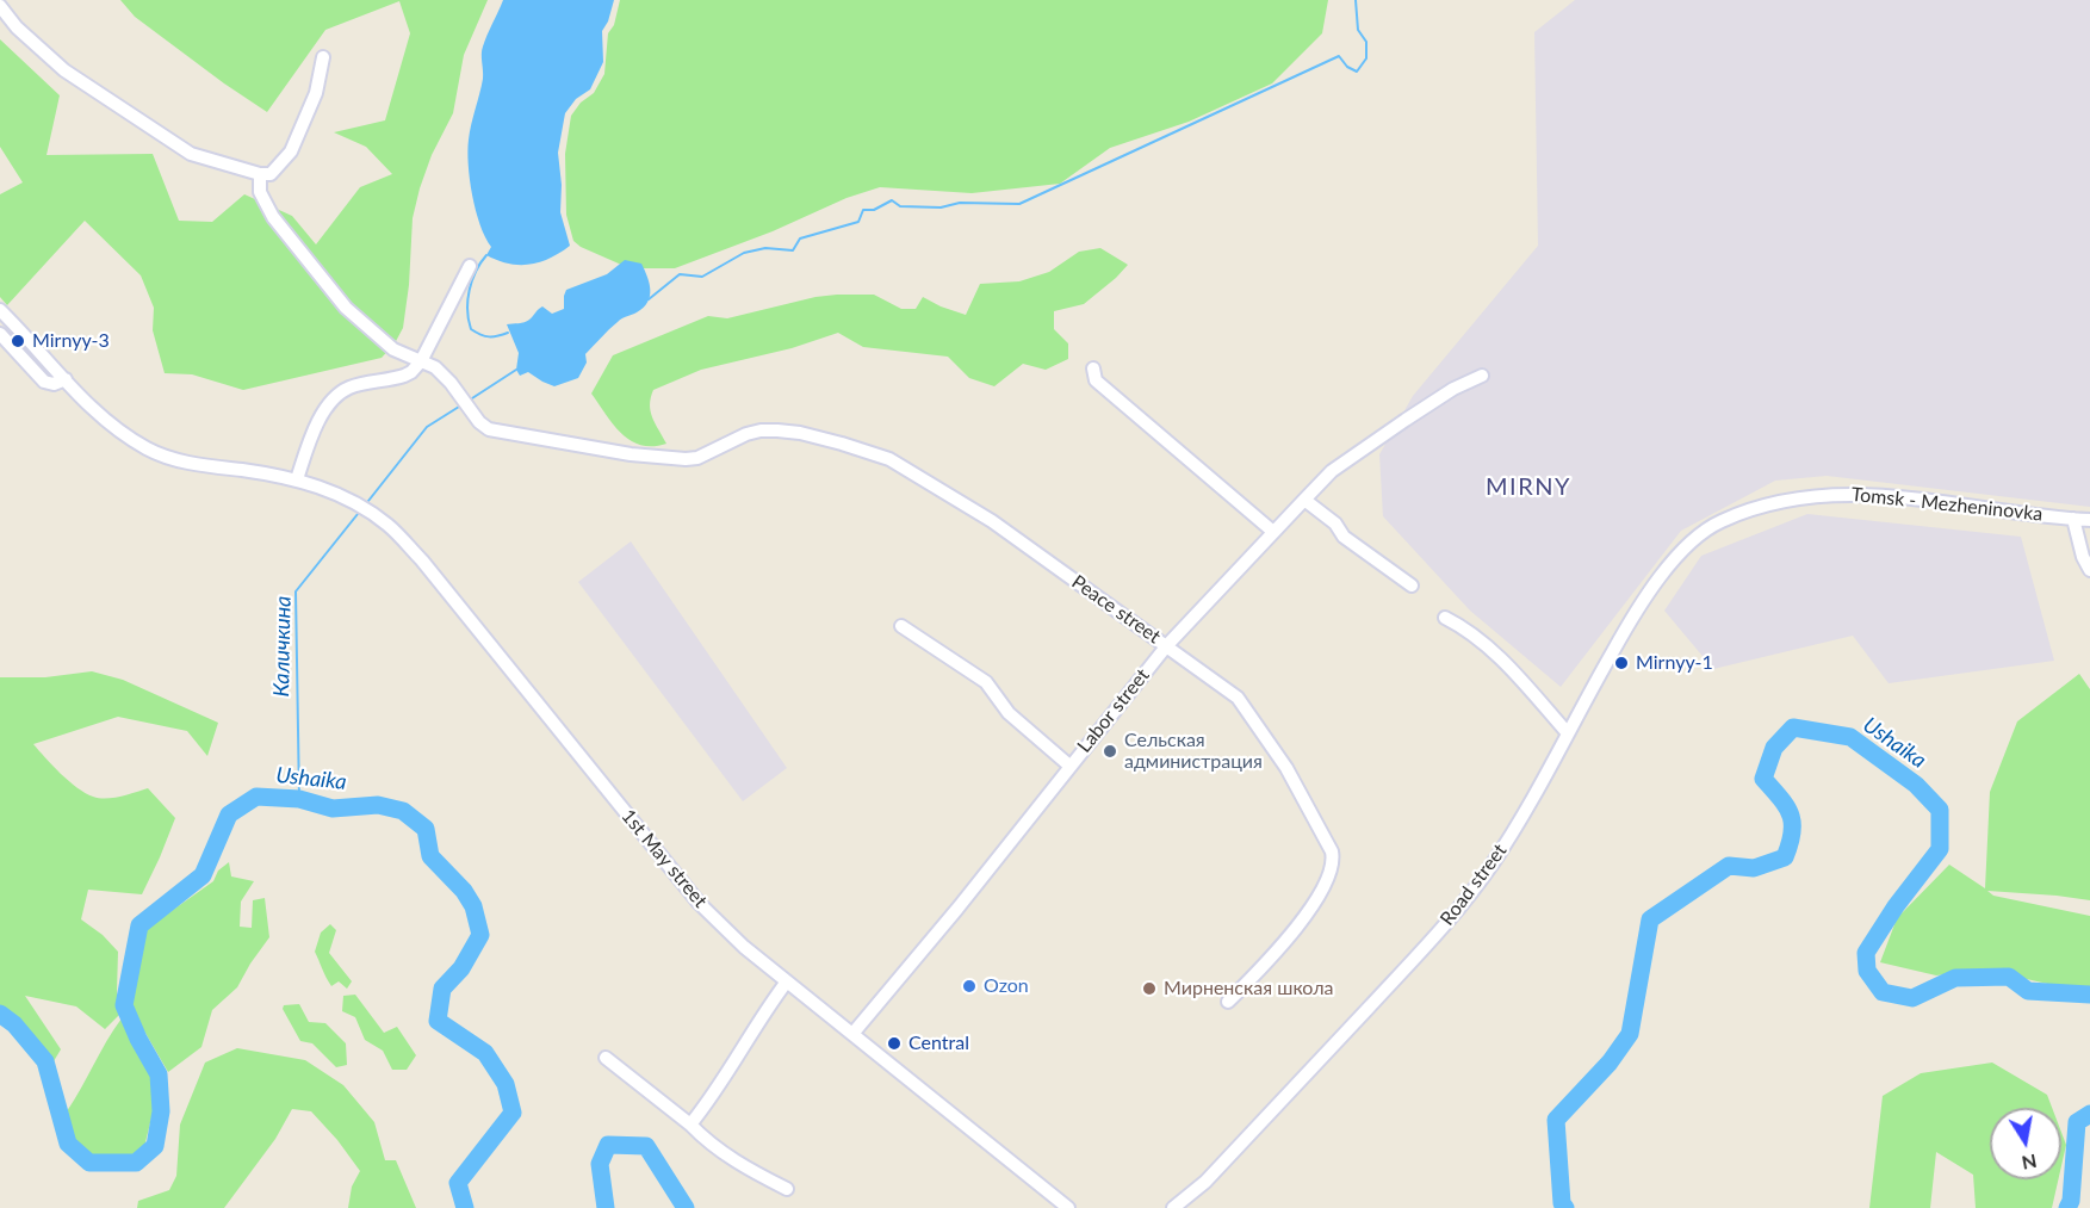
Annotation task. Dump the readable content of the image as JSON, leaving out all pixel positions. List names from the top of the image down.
{
  "streets": {
    "street": [
      "Tomsk - Mezheninovka",
      "Peace street",
      "Labor street",
      "1st May street",
      "Road street"
    ]
  },
  "crossings": [
    ["Tomsk - Mezheninovka", "Road street"],
    ["Peace street", "Labor street"],
    ["Labor street", "1st May street"]
  ],
  "districts": ["MIRNY"],
  "water": ["Каличкина", "Ushaika"],
  "places": [
    "Mirnyy-3",
    "Mirnyy-1",
    "Сельская администрация",
    "Ozon",
    "Мирненская школа",
    "Central"
  ],
  "north": "bottom"
}
